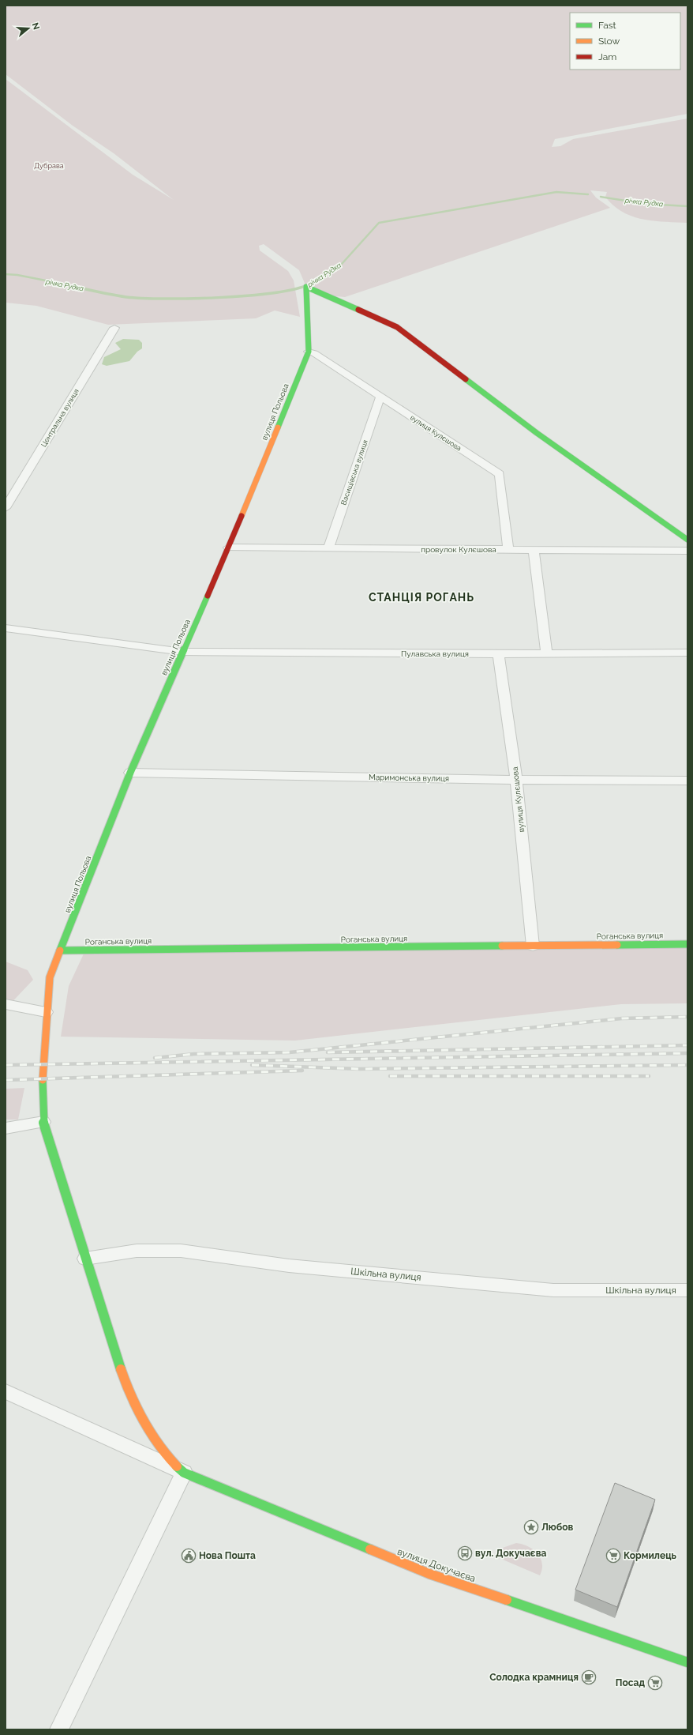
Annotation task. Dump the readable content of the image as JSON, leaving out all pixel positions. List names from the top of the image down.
{
  "streets": {
    "street": [
      "вулиця Польова",
      "Центральна вулиця",
      "вулиця Кулєшова",
      "Васищівська вулиця",
      "провулок Кулєшова",
      "Пулавська вулиця",
      "Маримонська вулиця",
      "Роганська вулиця",
      "Шкільна вулиця",
      "вулиця Докучаєва"
    ]
  },
  "crossings": [
    ["вулиця Польова", "вулиця Кулєшова"],
    ["вулиця Польова", "провулок Кулєшова"],
    ["вулиця Польова", "Пулавська вулиця"],
    ["вулиця Польова", "Маримонська вулиця"],
    ["вулиця Польова", "Роганська вулиця"],
    ["вулиця Польова", "Шкільна вулиця"],
    ["вулиця Польова", "вулиця Докучаєва"],
    ["вулиця Кулєшова", "Васищівська вулиця"],
    ["вулиця Кулєшова", "провулок Кулєшова"],
    ["вулиця Кулєшова", "Пулавська вулиця"],
    ["вулиця Кулєшова", "Маримонська вулиця"],
    ["вулиця Кулєшова", "Роганська вулиця"],
    ["Васищівська вулиця", "провулок Кулєшова"]
  ],
  "districts": ["СТАНЦІЯ РОГАНЬ"],
  "water": ["річка Рудка"],
  "parks": ["Дубрава"],
  "places": {
    "place": ["Любов"],
    "bus stop": ["вул. Докучаєва"],
    "public building": ["Нова Пошта"],
    "supermarket": ["Кормилець", "Посад"],
    "cafe": ["Солодка крамниця"]
  },
  "legend": ["Fast", "Slow", "Jam"],
  "north": "right"
}
